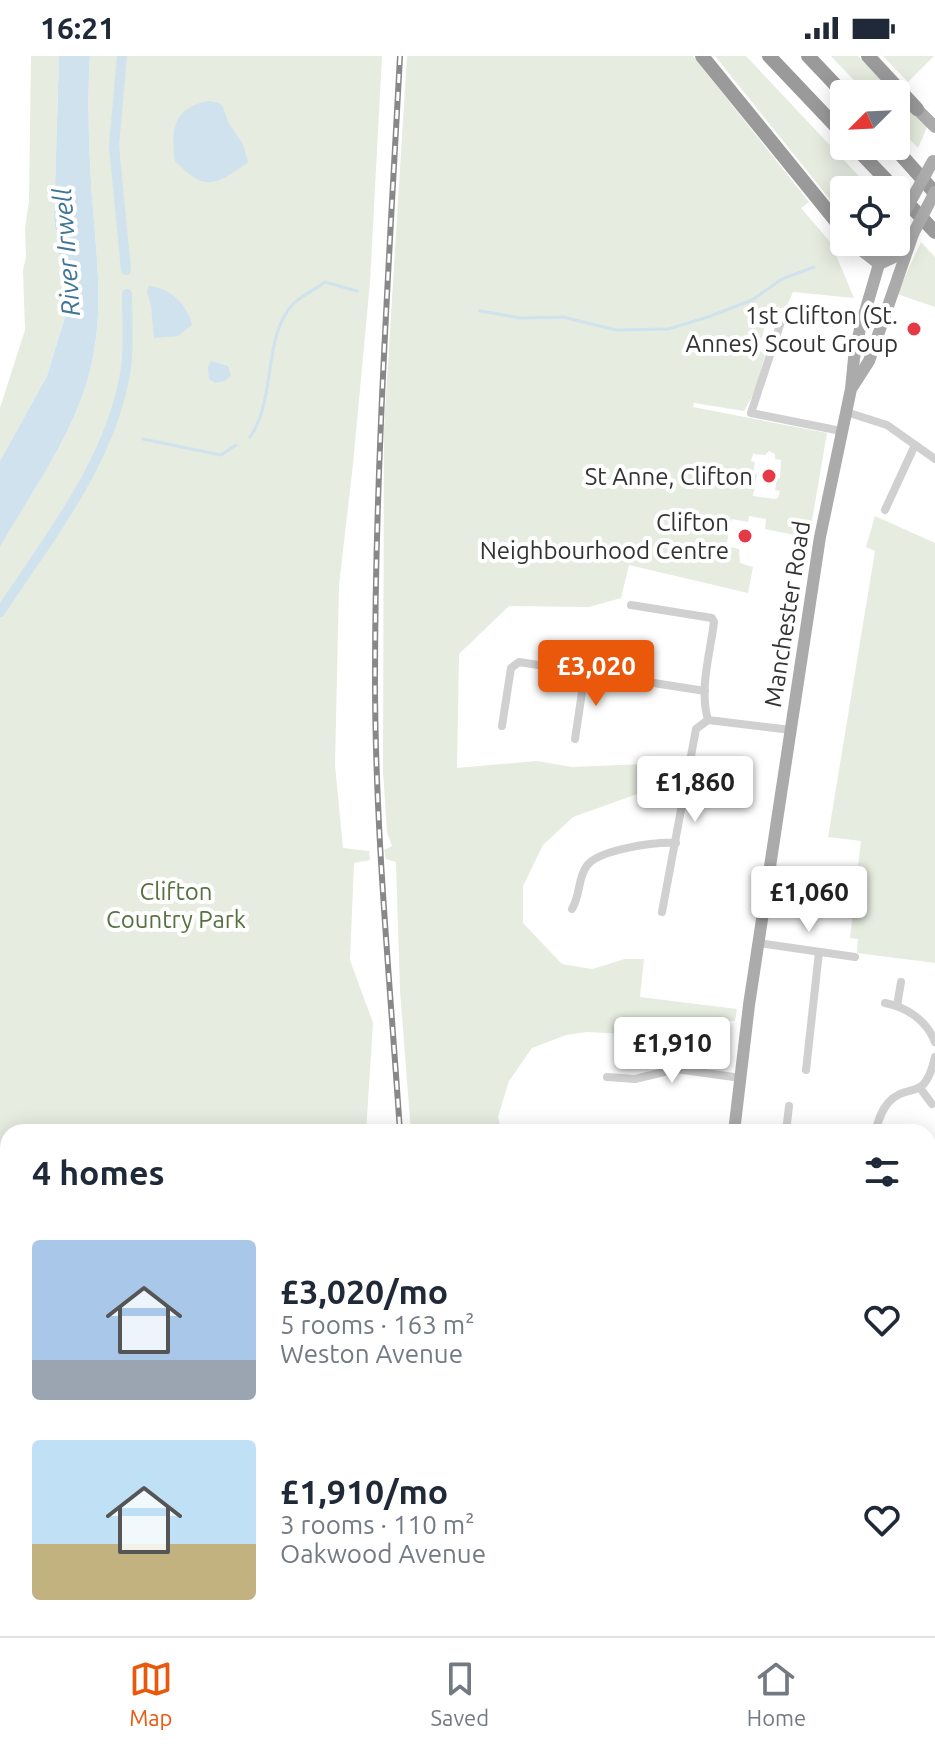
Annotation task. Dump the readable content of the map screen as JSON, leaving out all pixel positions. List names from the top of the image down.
{
  "streets": {
    "main road": ["Manchester Road"]
  },
  "water": ["River Irwell"],
  "parks": ["Clifton Country Park"],
  "places": ["1st Clifton (St. Annes) Scout Group", "St Anne, Clifton", "Clifton Neighbourhood Centre"],
  "north": "bottom left",
  "page": {
    "status": "16:21",
    "price": [
      "£3,020",
      "£1,860",
      "£1,060",
      "£1,910"
    ],
    "heading": "4 homes",
    "list": [
      {
        "name": "£3,020/mo",
        "note": "5 rooms · 163 m² · Weston Avenue"
      },
      {
        "name": "£1,910/mo",
        "note": "3 rooms · 110 m² · Oakwood Avenue"
      }
    ],
    "tabs": ["Map", "Saved", "Home"]
  }
}
